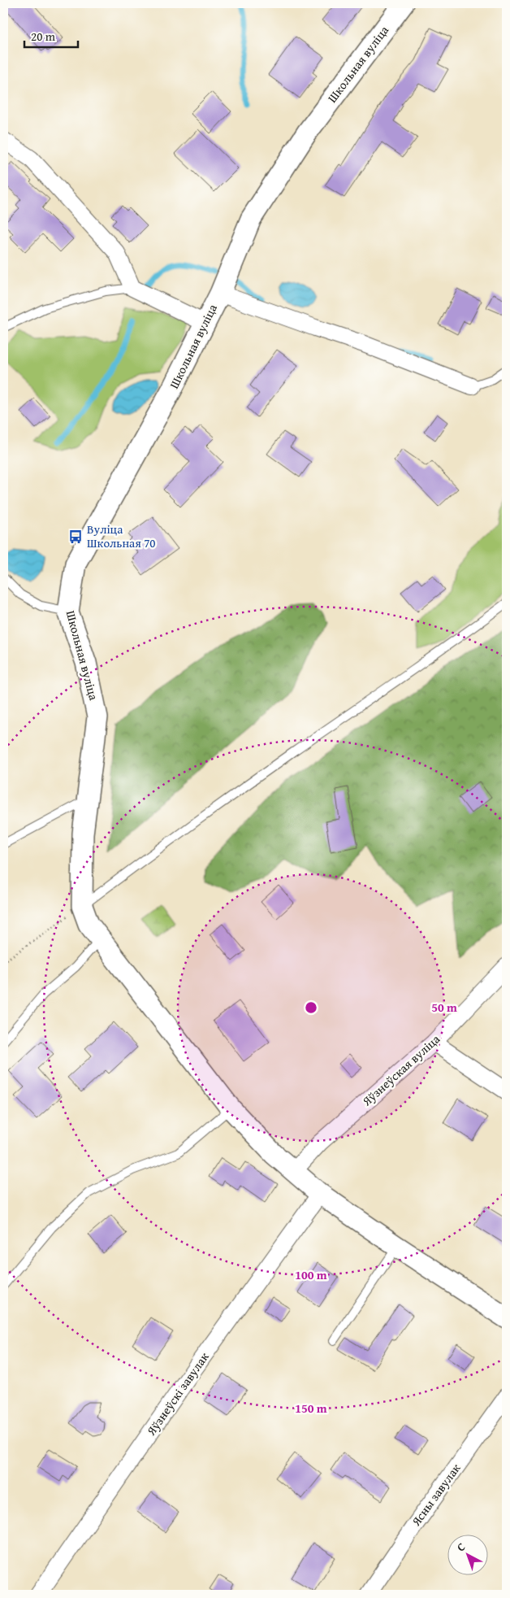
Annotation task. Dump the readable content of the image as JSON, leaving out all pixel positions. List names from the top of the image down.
{
  "streets": {
    "street": [
      "Школьная вуліца",
      "Яўзнеўская вуліца",
      "Яўзнеўскі завулак",
      "Ясны завулак"
    ]
  },
  "places": {
    "bus stop": ["Вуліца Школьная 70"]
  },
  "scale_bar": "20 m",
  "north": "top left",
  "rings": ["50 m", "100 m", "150 m"]
}
